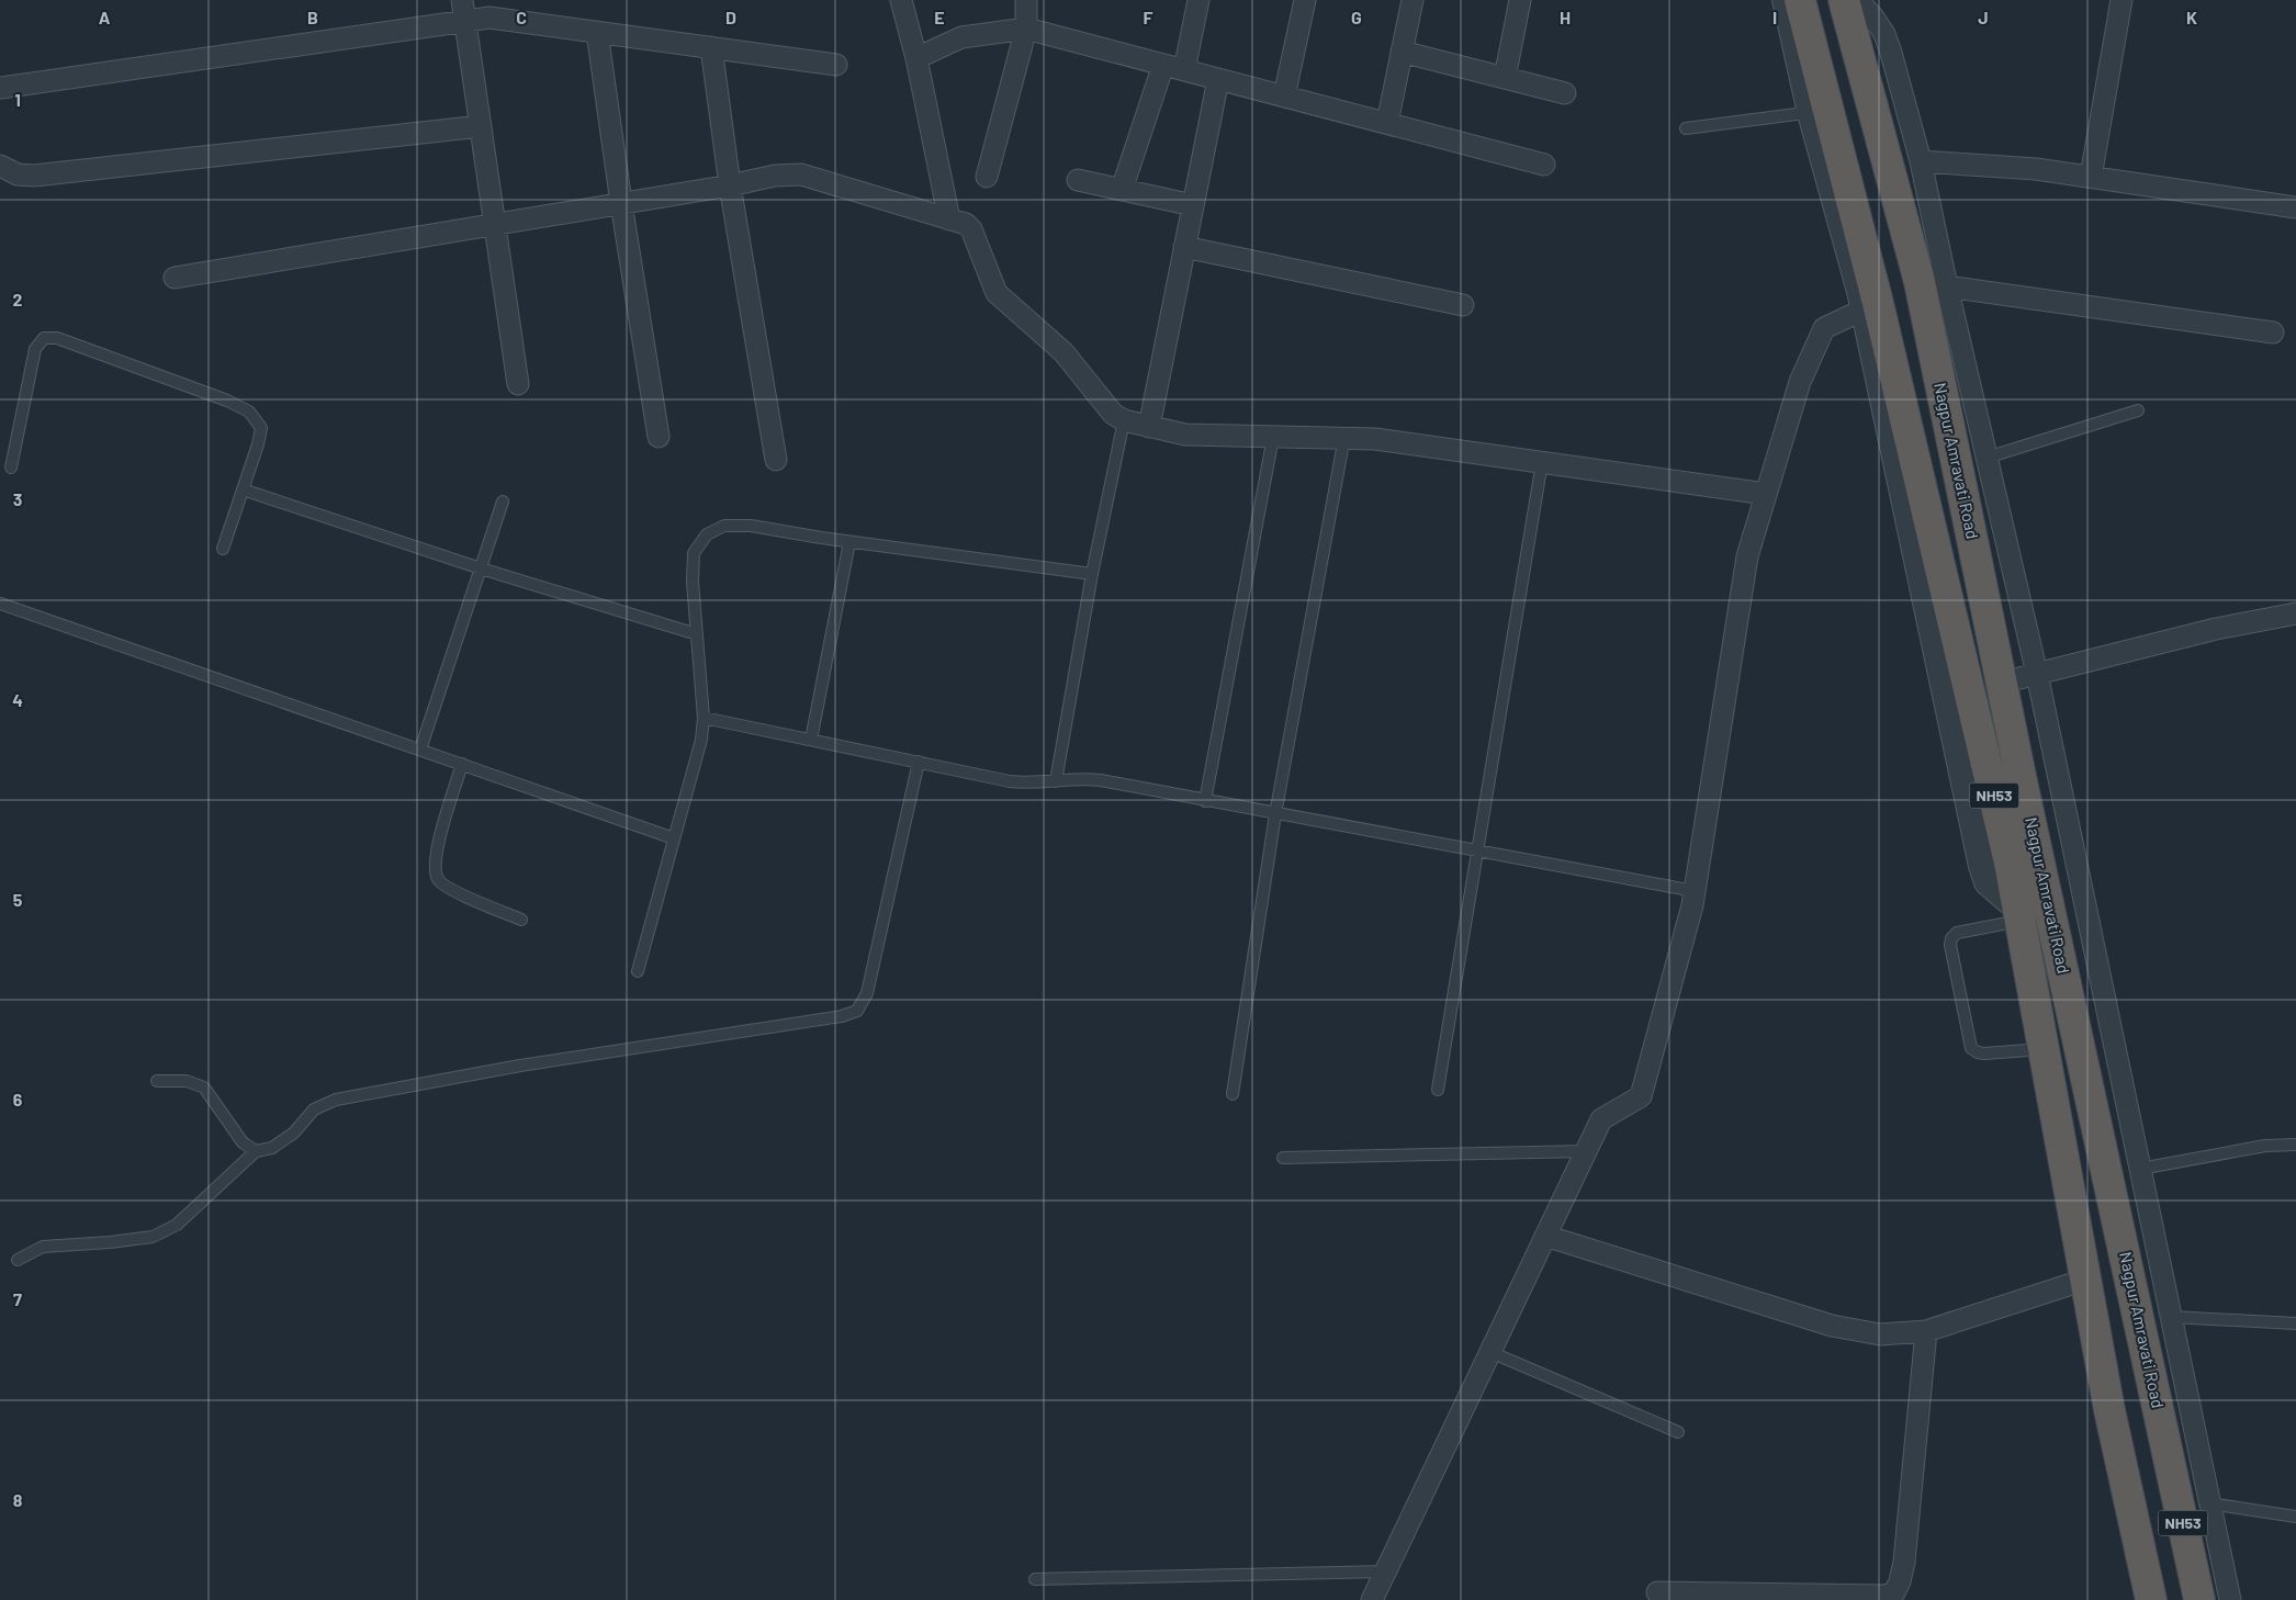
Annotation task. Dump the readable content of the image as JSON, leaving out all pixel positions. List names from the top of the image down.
{
  "streets": {
    "highway": ["Nagpur Amravati Road", "NH53"]
  },
  "grid": {
    "columns": [
      "A",
      "B",
      "C",
      "D",
      "E",
      "F",
      "G",
      "H",
      "I",
      "J",
      "K"
    ],
    "rows": [
      "1",
      "2",
      "3",
      "4",
      "5",
      "6",
      "7",
      "8"
    ]
  }
}
